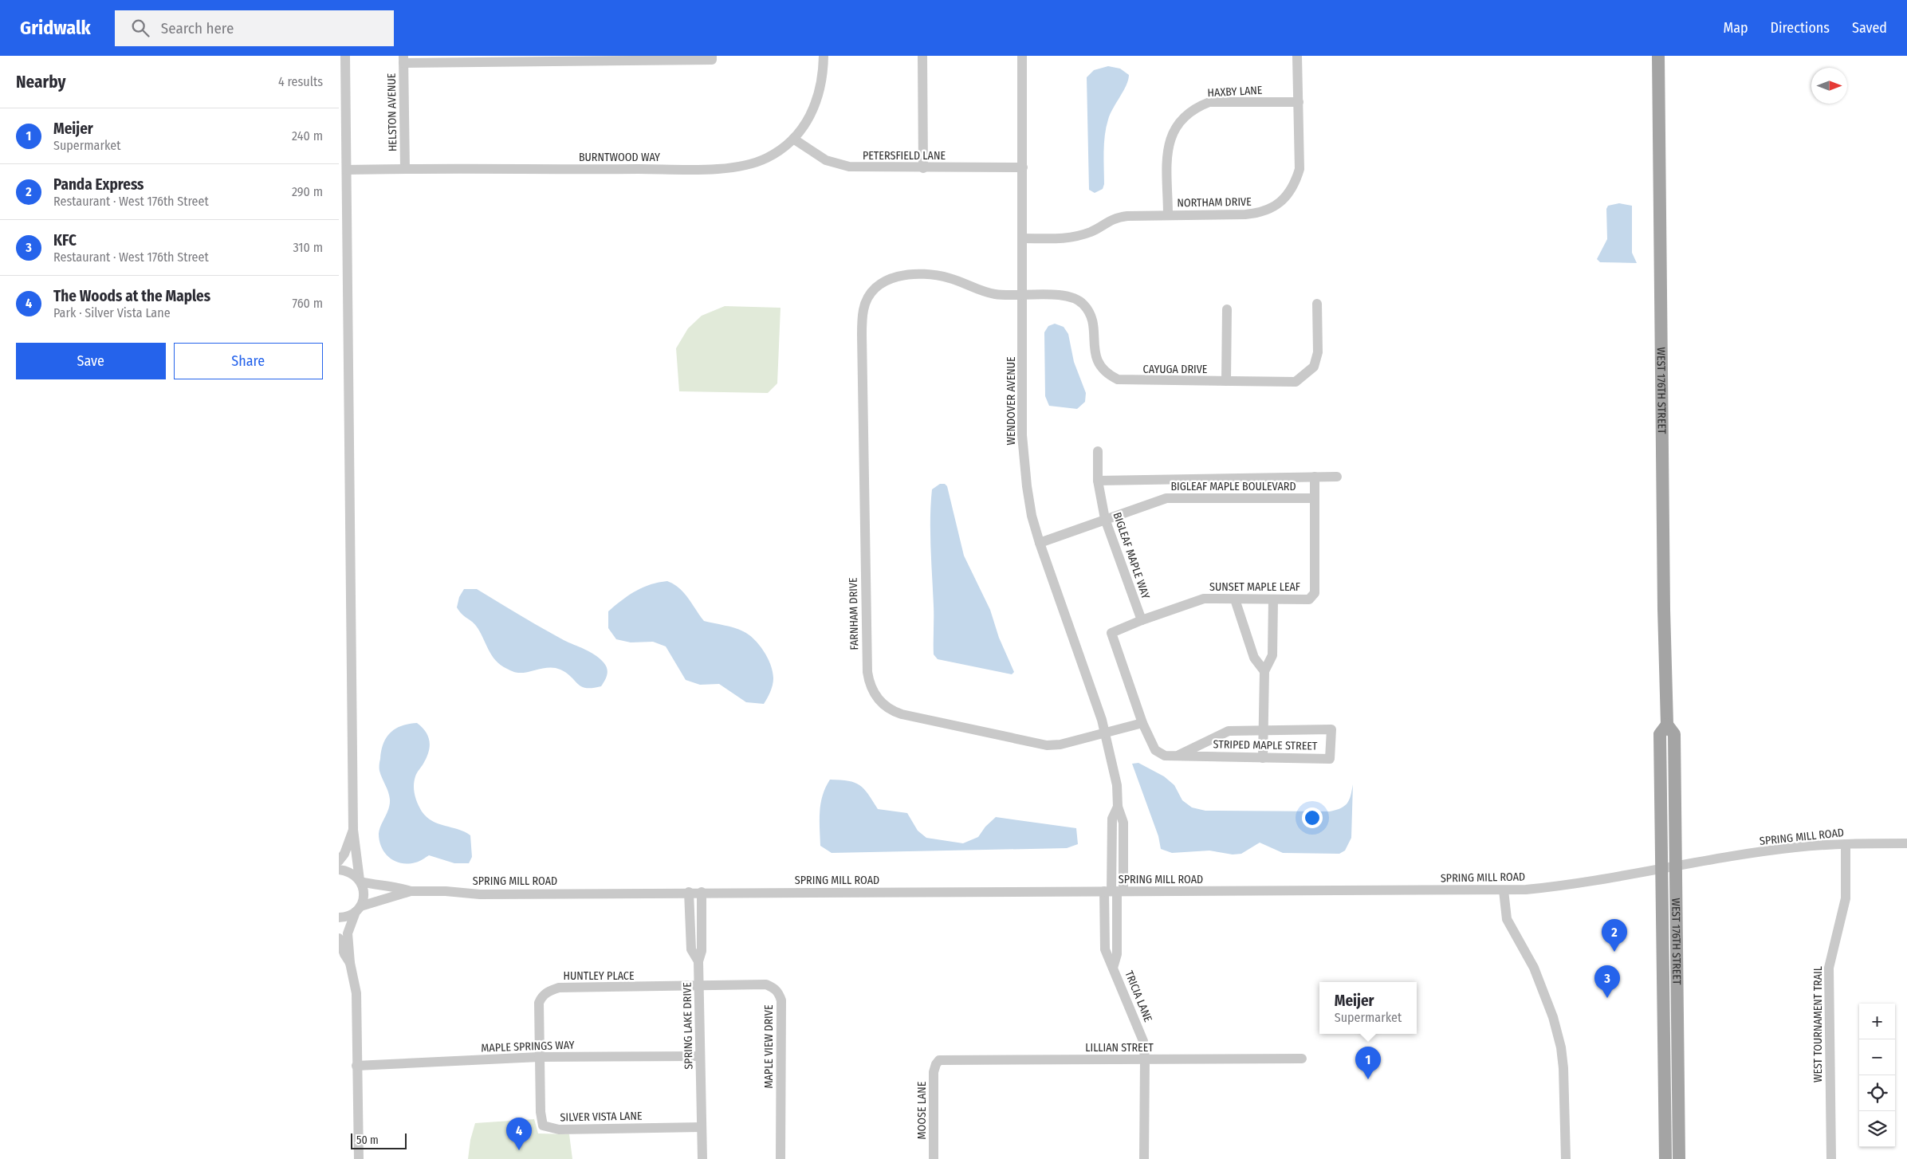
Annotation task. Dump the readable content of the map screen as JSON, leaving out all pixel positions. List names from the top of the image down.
{
  "streets": {
    "main road": ["WEST 176TH STREET"],
    "street": [
      "HAXBY LANE",
      "HELSTON AVENUE",
      "PETERSFIELD LANE",
      "BURNTWOOD WAY",
      "NORTHAM DRIVE",
      "CAYUGA DRIVE",
      "WENDOVER AVENUE",
      "BIGLEAF MAPLE BOULEVARD",
      "BIGLEAF MAPLE WAY",
      "SUNSET MAPLE LEAF",
      "FARNHAM DRIVE",
      "STRIPED MAPLE STREET",
      "SPRING MILL ROAD",
      "HUNTLEY PLACE",
      "TRICIA LANE",
      "WEST TOURNAMENT TRAIL",
      "SPRING LAKE DRIVE",
      "MAPLE SPRINGS WAY",
      "MAPLE VIEW DRIVE",
      "LILLIAN STREET",
      "MOOSE LANE",
      "SILVER VISTA LANE"
    ]
  },
  "crossings": [
    ["HAXBY LANE", "NORTHAM DRIVE"],
    ["HELSTON AVENUE", "BURNTWOOD WAY"],
    ["PETERSFIELD LANE", "BURNTWOOD WAY"],
    ["PETERSFIELD LANE", "WENDOVER AVENUE"],
    ["NORTHAM DRIVE", "WENDOVER AVENUE"],
    ["CAYUGA DRIVE", "WENDOVER AVENUE"],
    ["CAYUGA DRIVE", "FARNHAM DRIVE"],
    ["WEST 176TH STREET", "SPRING MILL ROAD"],
    ["WENDOVER AVENUE", "BIGLEAF MAPLE BOULEVARD"],
    ["WENDOVER AVENUE", "FARNHAM DRIVE"],
    ["WENDOVER AVENUE", "SPRING MILL ROAD"],
    ["WENDOVER AVENUE", "TRICIA LANE"],
    ["BIGLEAF MAPLE BOULEVARD", "BIGLEAF MAPLE WAY"],
    ["BIGLEAF MAPLE BOULEVARD", "SUNSET MAPLE LEAF"],
    ["BIGLEAF MAPLE WAY", "SUNSET MAPLE LEAF"],
    ["SUNSET MAPLE LEAF", "STRIPED MAPLE STREET"],
    ["SPRING MILL ROAD", "TRICIA LANE"],
    ["SPRING MILL ROAD", "WEST TOURNAMENT TRAIL"],
    ["SPRING MILL ROAD", "SPRING LAKE DRIVE"],
    ["HUNTLEY PLACE", "SPRING LAKE DRIVE"],
    ["HUNTLEY PLACE", "MAPLE SPRINGS WAY"],
    ["HUNTLEY PLACE", "MAPLE VIEW DRIVE"],
    ["HUNTLEY PLACE", "SILVER VISTA LANE"],
    ["TRICIA LANE", "LILLIAN STREET"],
    ["SPRING LAKE DRIVE", "MAPLE SPRINGS WAY"],
    ["SPRING LAKE DRIVE", "MAPLE VIEW DRIVE"],
    ["SPRING LAKE DRIVE", "SILVER VISTA LANE"],
    ["MAPLE SPRINGS WAY", "SILVER VISTA LANE"],
    ["LILLIAN STREET", "MOOSE LANE"]
  ],
  "scale_bar": "50 m",
  "north": "right",
  "page": {
    "header": "Gridwalk",
    "search": "Search here",
    "nav": ["Map", "Directions", "Saved"],
    "heading": ["Nearby", "4 results"],
    "list": [
      {
        "mark": "1",
        "name": "Meijer",
        "note": "Supermarket",
        "value": "240 m"
      },
      {
        "mark": "2",
        "name": "Panda Express",
        "note": "Restaurant · West 176th Street",
        "value": "290 m"
      },
      {
        "mark": "3",
        "name": "KFC",
        "note": "Restaurant · West 176th Street",
        "value": "310 m"
      },
      {
        "mark": "4",
        "name": "The Woods at the Maples",
        "note": "Park · Silver Vista Lane",
        "value": "760 m"
      }
    ],
    "buttons": ["Save", "Share"],
    "pins": [
      "2",
      "3",
      "1",
      "4"
    ],
    "popup": ["Meijer", "Supermarket"],
    "map_buttons": ["+", "−"],
    "scale": "50 m"
  }
}
